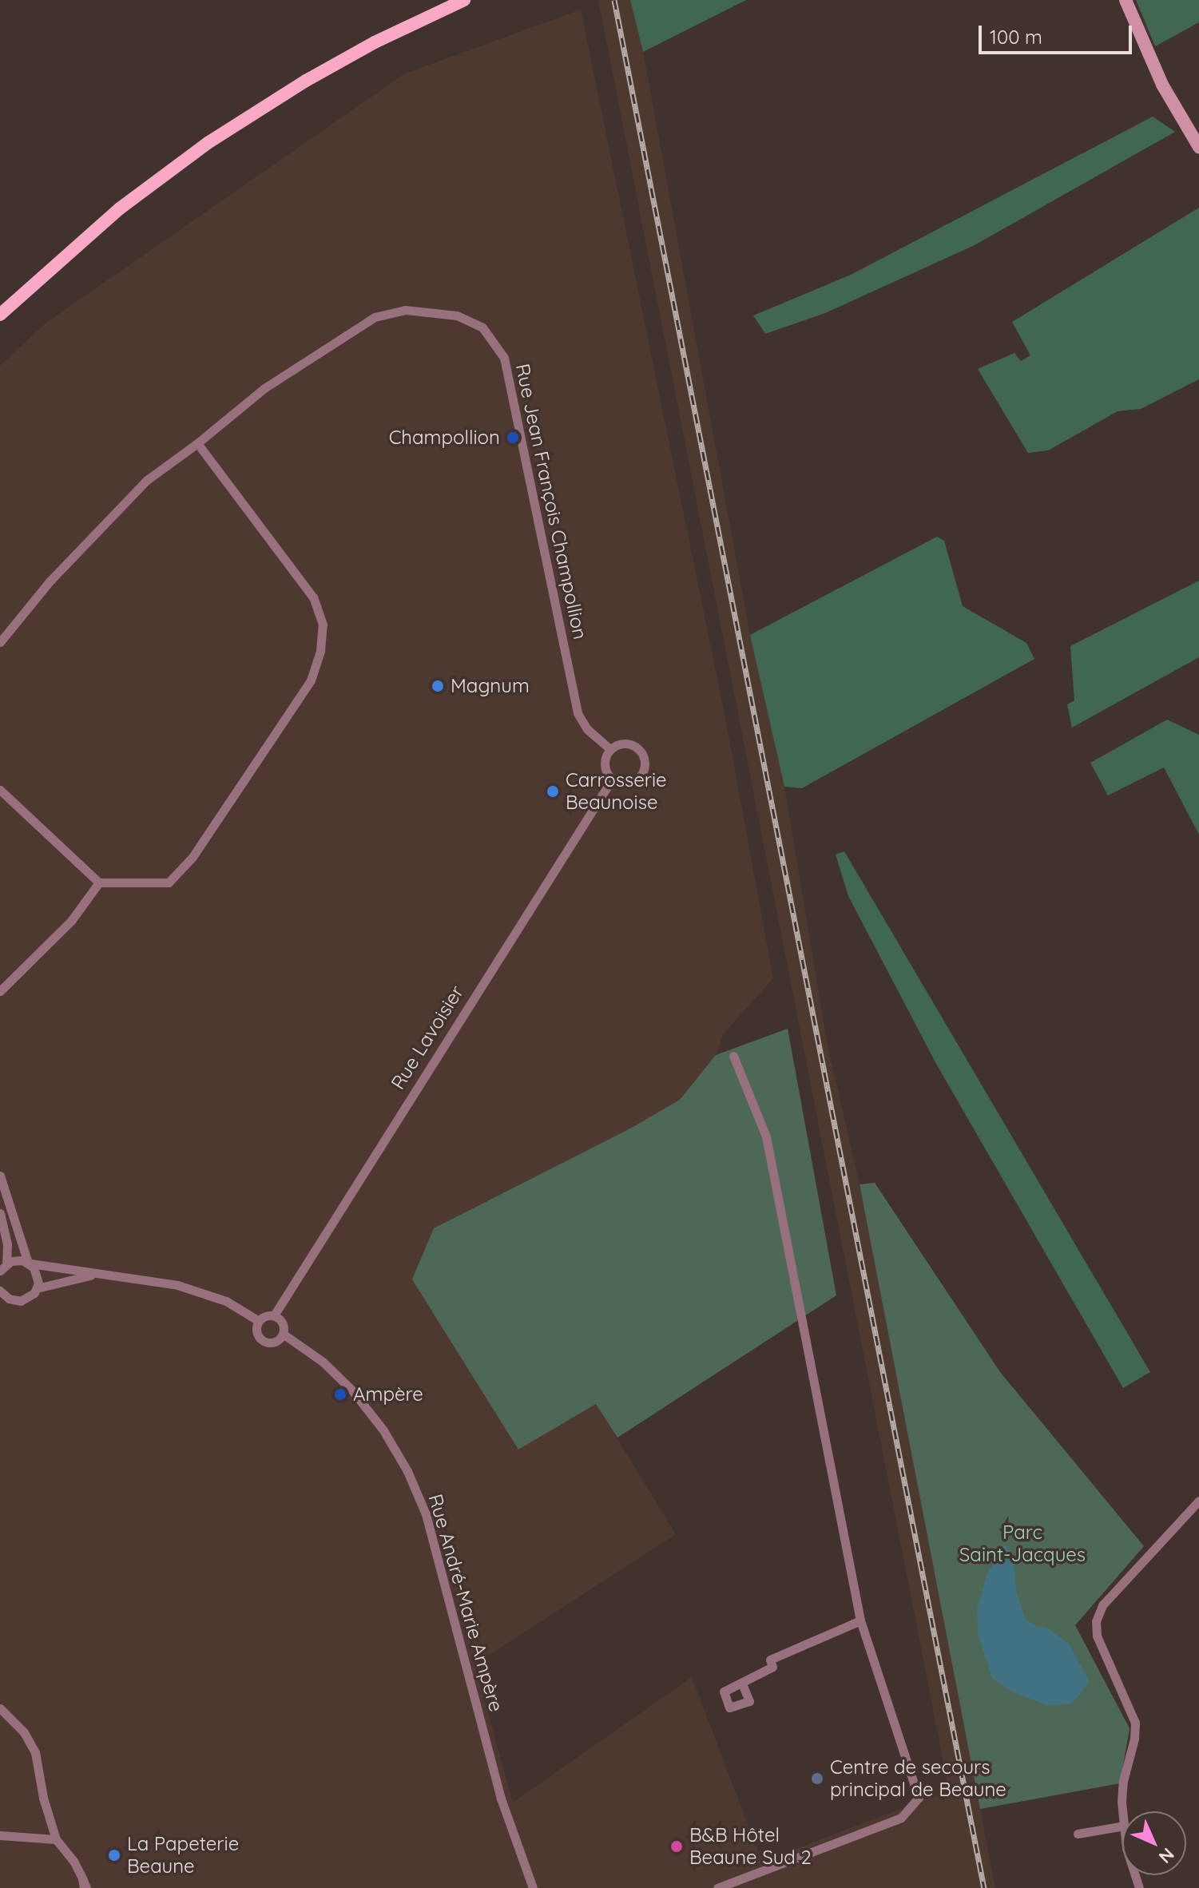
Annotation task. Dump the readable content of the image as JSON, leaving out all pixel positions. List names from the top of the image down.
{
  "streets": {
    "street": ["Rue Jean François Champollion", "Rue Lavoisier", "Rue André-Marie Ampère"]
  },
  "crossings": [
    ["Rue Jean François Champollion", "Rue Lavoisier"],
    ["Rue Lavoisier", "Rue André-Marie Ampère"]
  ],
  "parks": ["Parc Saint-Jacques"],
  "places": [
    "Champollion",
    "Magnum",
    "Carrosserie Beaunoise",
    "Ampère",
    "Centre de secours principal de Beaune",
    "B&B Hôtel Beaune Sud 2",
    "La Papeterie Beaune"
  ],
  "scale_bar": "100 m",
  "north": "bottom right"
}
